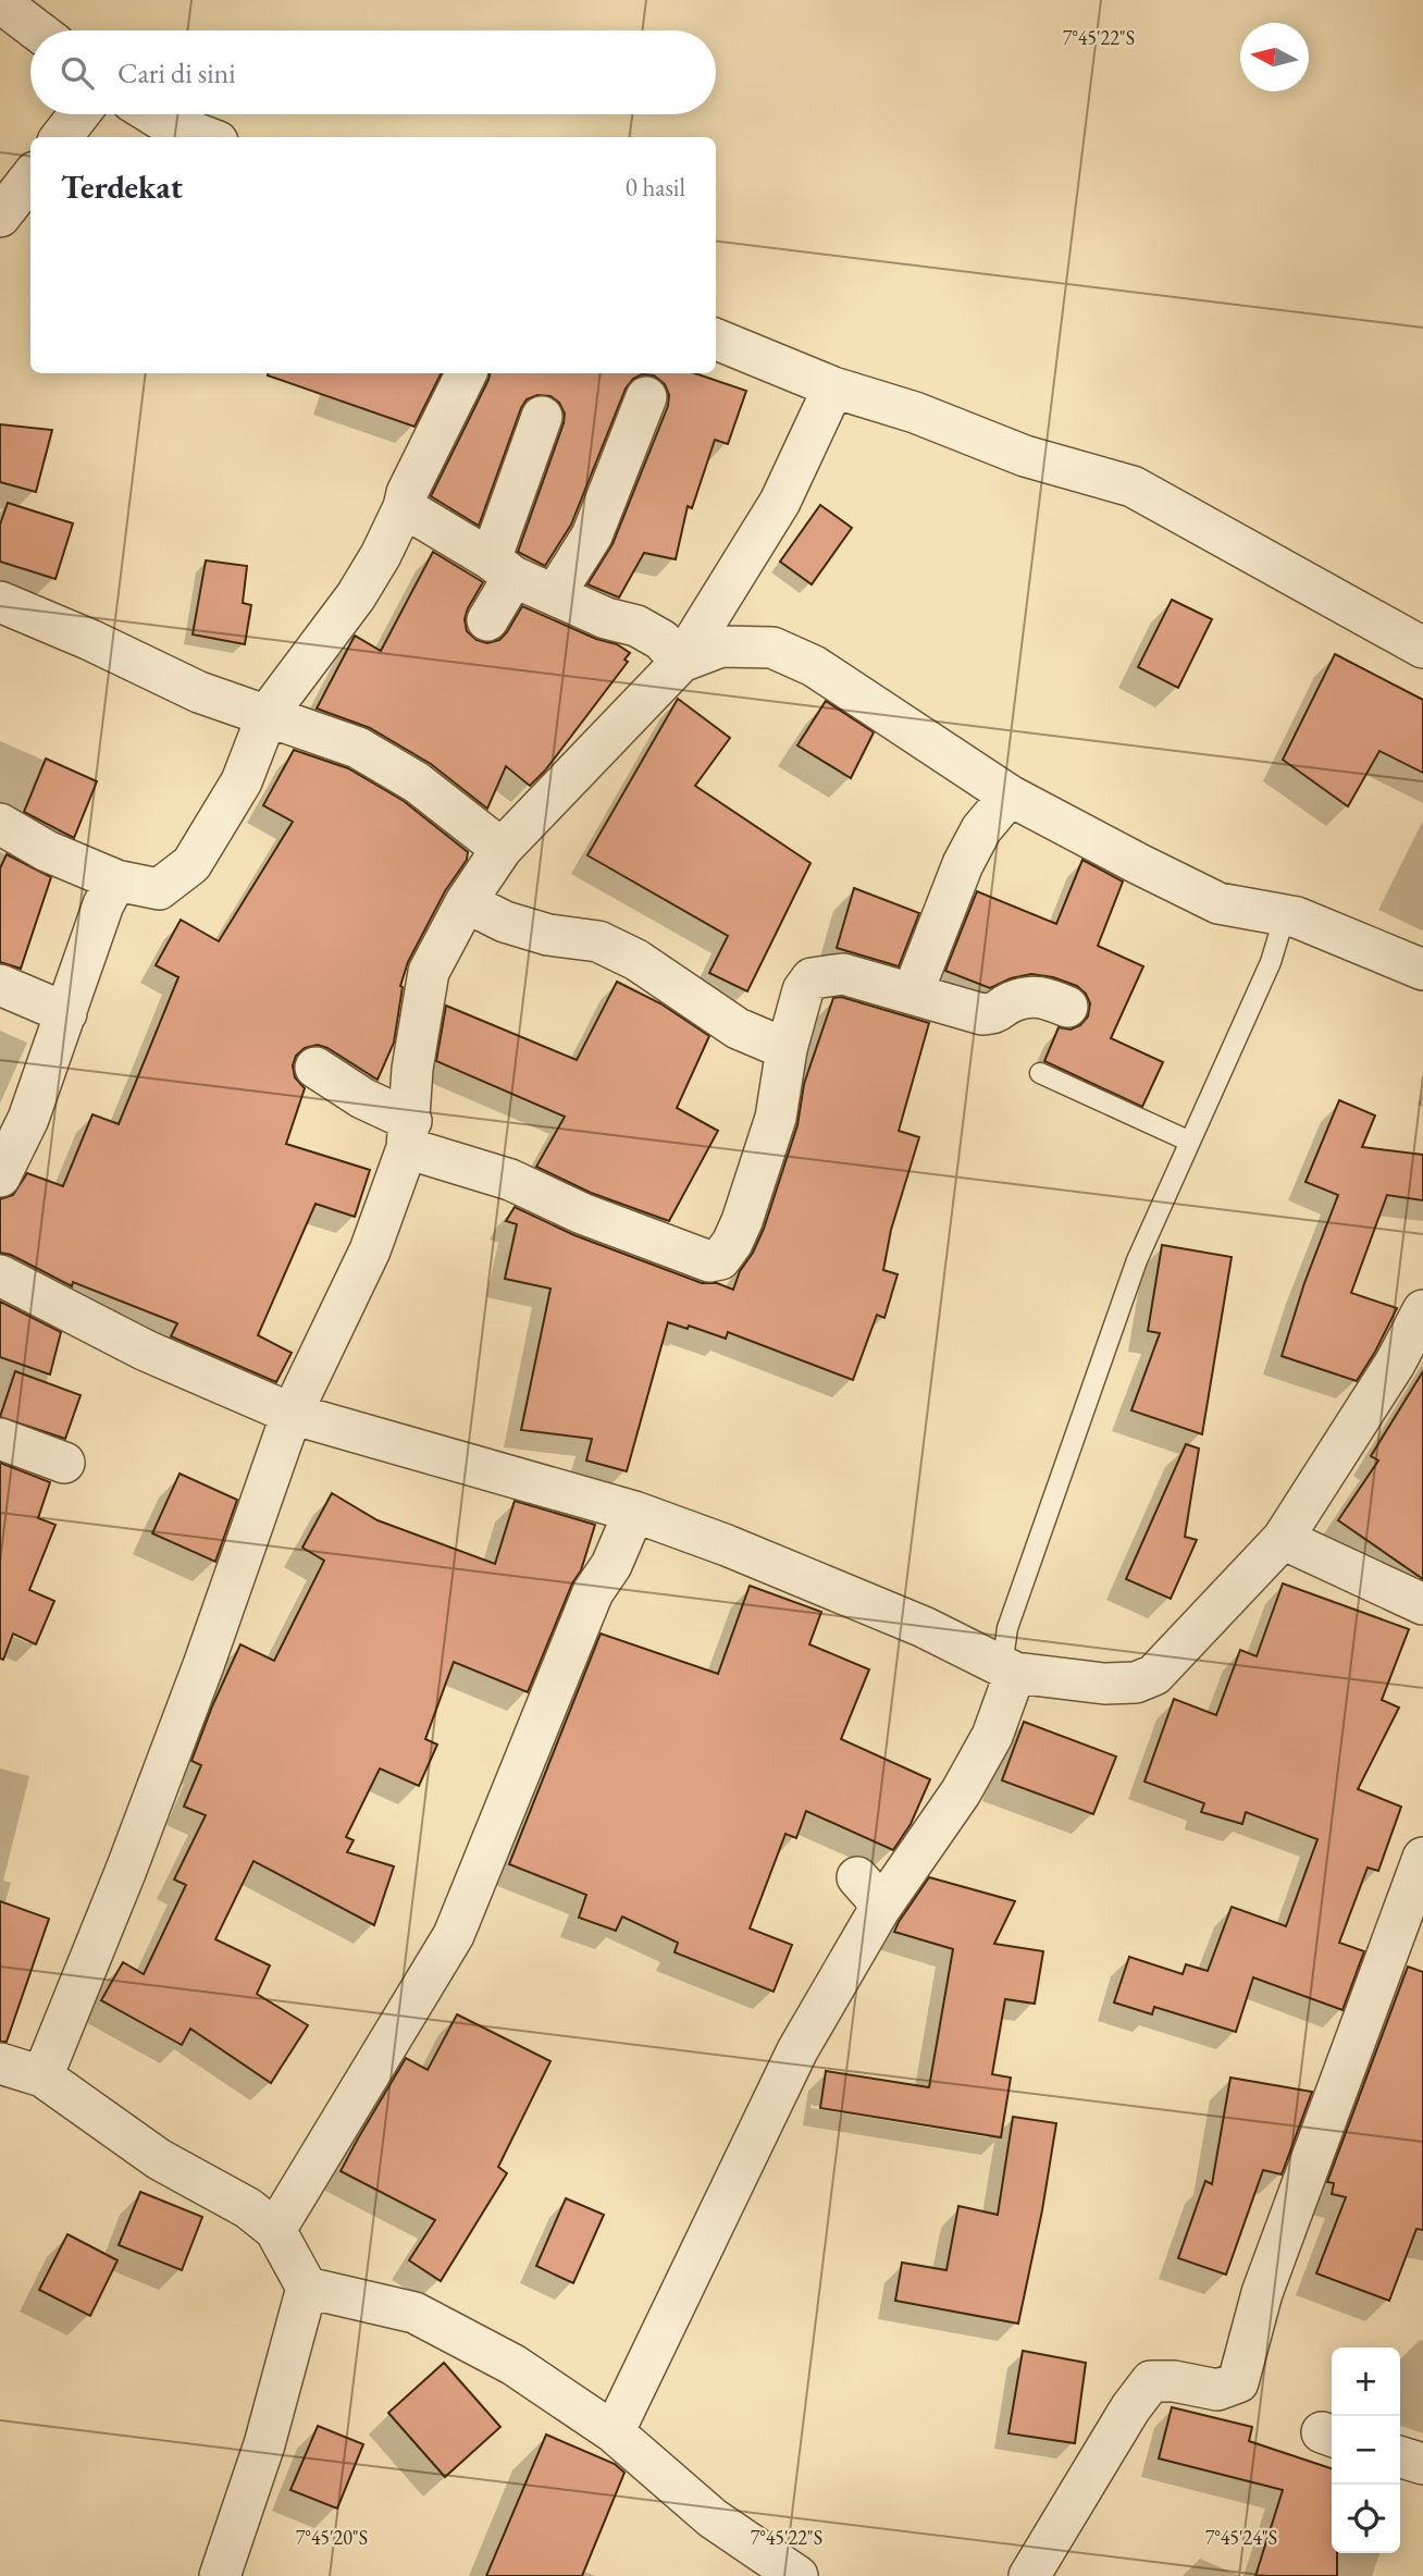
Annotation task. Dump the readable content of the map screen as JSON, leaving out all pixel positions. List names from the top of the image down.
{
  "north": "left",
  "page": {
    "search": "Cari di sini",
    "heading": ["Terdekat", "0 hasil"],
    "map_buttons": ["+", "−"]
  },
  "coordinates": ["7°45'22\"S", "7°45'20\"S", "7°45'24\"S"]
}
